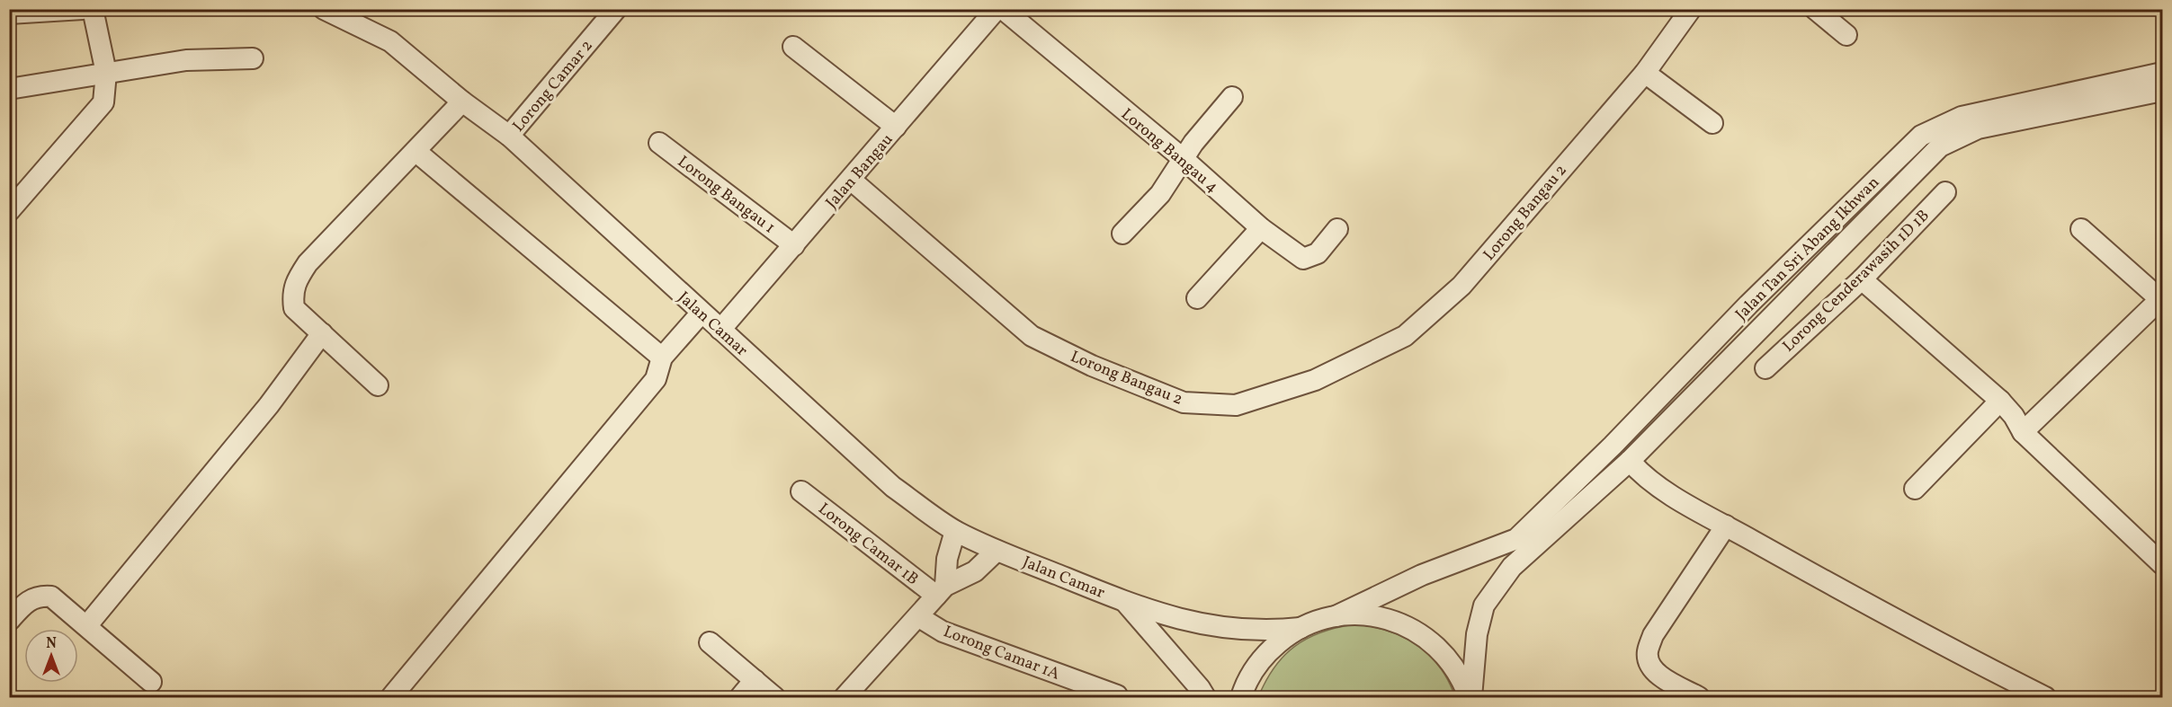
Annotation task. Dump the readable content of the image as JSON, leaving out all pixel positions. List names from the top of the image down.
{
  "streets": {
    "street": [
      "Lorong Camar 2",
      "Lorong Bangau 4",
      "Jalan Bangau",
      "Lorong Bangau 1",
      "Lorong Bangau 2",
      "Jalan Tan Sri Abang Ikhwan",
      "Lorong Cenderawasih 1D 1B",
      "Jalan Camar",
      "Lorong Camar 1B",
      "Lorong Camar 1A"
    ]
  },
  "crossings": [
    ["Lorong Camar 2", "Jalan Camar"],
    ["Jalan Bangau", "Lorong Bangau 1"],
    ["Jalan Bangau", "Lorong Bangau 2"],
    ["Jalan Bangau", "Jalan Camar"]
  ],
  "north": "top"
}
